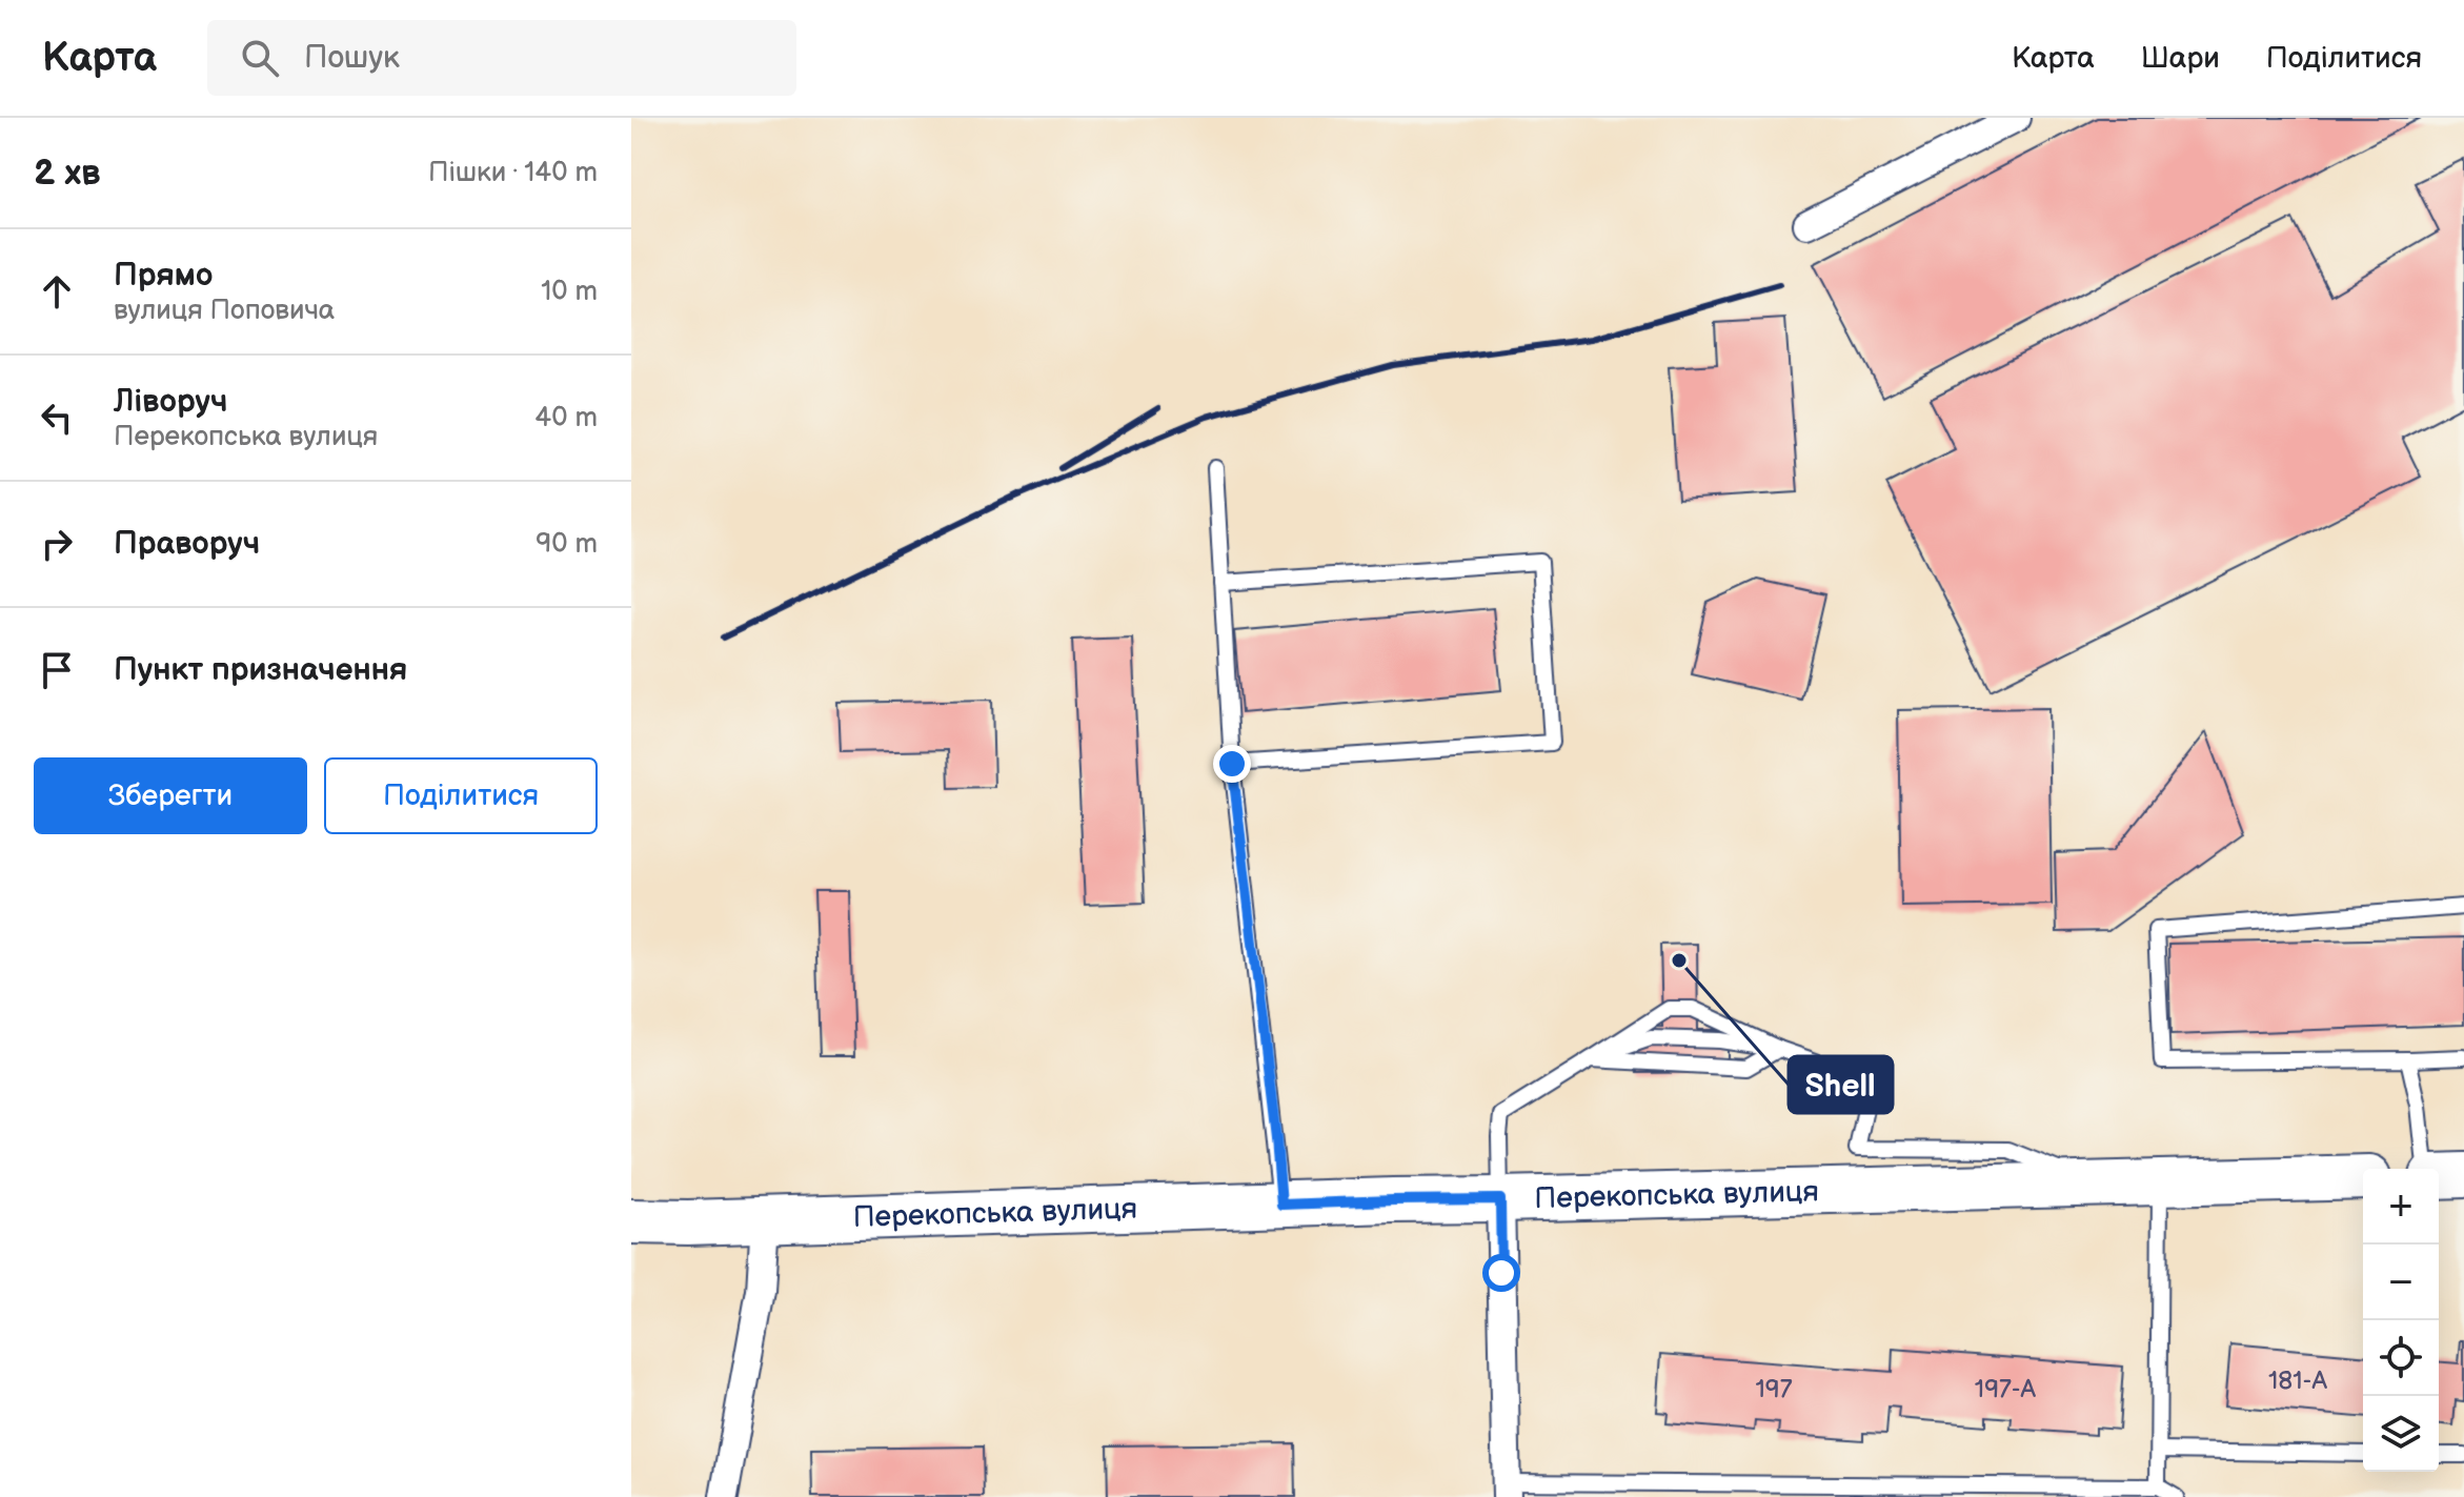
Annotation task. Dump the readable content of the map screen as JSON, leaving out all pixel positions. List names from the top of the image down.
{
  "streets": {
    "main road": ["Перекопська вулиця"]
  },
  "places": ["Shell"],
  "house_numbers": ["181-А", "197", "197-А"],
  "page": {
    "header": "Карта",
    "search": "Пошук",
    "nav": ["Карта", "Шари", "Поділитися"],
    "heading": ["2 хв", "Пішки · 140 m"],
    "list": [
      ["Прямо", "вулиця Поповича", "10 m"],
      ["Ліворуч", "Перекопська вулиця", "40 m"],
      ["Праворуч", "90 m"],
      "Пункт призначення"
    ],
    "buttons": ["Зберегти", "Поділитися"],
    "map_buttons": ["+", "−"]
  }
}
